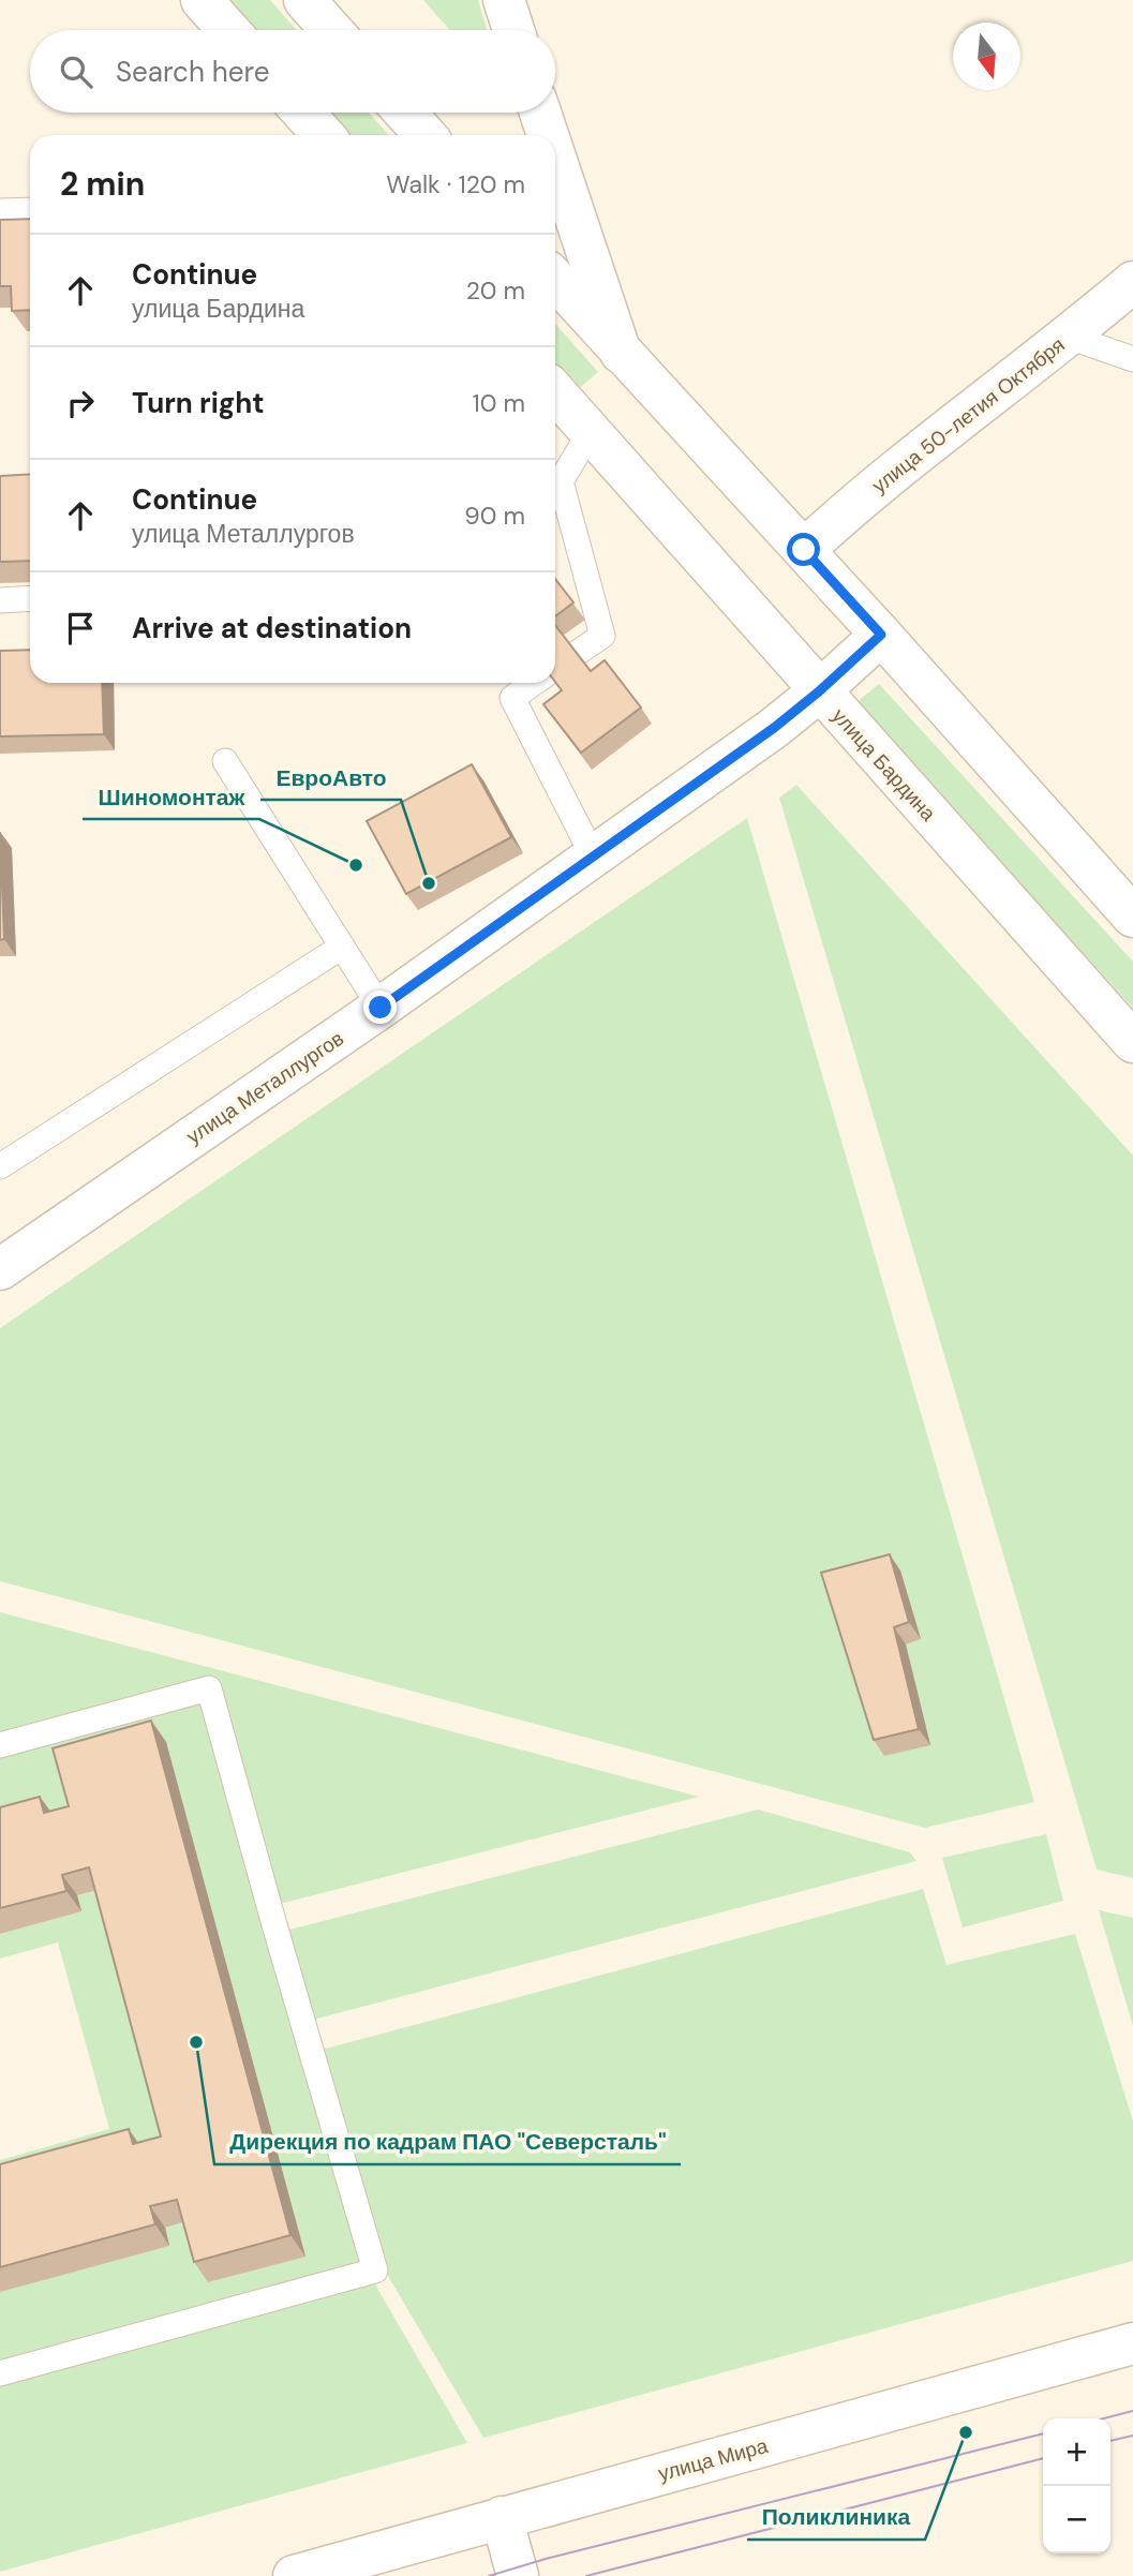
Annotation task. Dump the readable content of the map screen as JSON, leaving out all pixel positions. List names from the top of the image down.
{
  "streets": {
    "main road": [
      "улица 50-летия Октября",
      "улица Бардина",
      "улица Металлургов",
      "улица Мира"
    ]
  },
  "crossings": [
    ["улица Бардина", "улица Металлургов"]
  ],
  "places": [
    "Шиномонтаж",
    "ЕвроАвто",
    "Дирекция по кадрам ПАО \"Северсталь\"",
    "Поликлиника"
  ],
  "north": "bottom",
  "page": {
    "search": "Search here",
    "heading": ["2 min", "Walk · 120 m"],
    "list": [
      ["Continue", "улица Бардина", "20 m"],
      ["Turn right", "10 m"],
      ["Continue", "улица Металлургов", "90 m"],
      "Arrive at destination"
    ],
    "map_buttons": ["+", "−"]
  }
}
